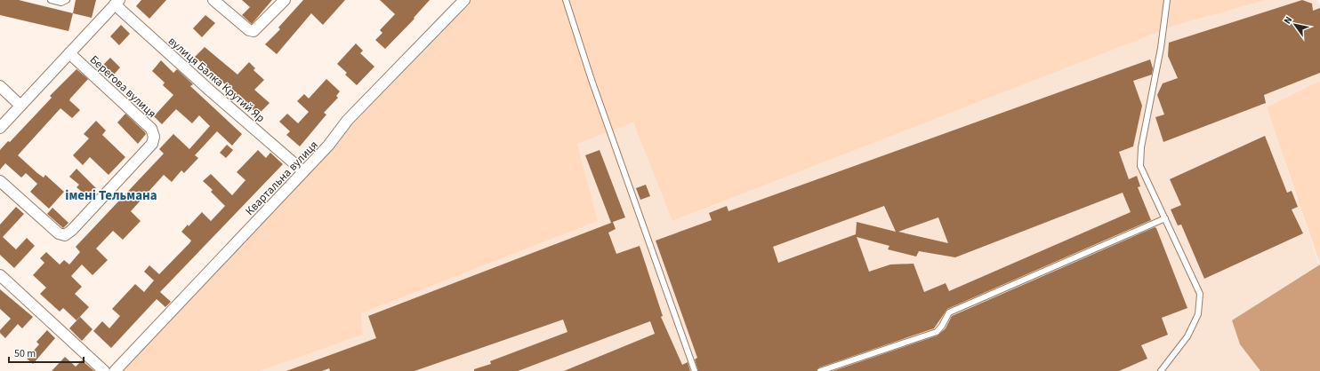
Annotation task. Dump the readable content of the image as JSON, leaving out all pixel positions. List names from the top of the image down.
{
  "streets": {
    "street": ["вулиця Балка Крутий Яр", "Берегова вулиця", "Квартальна вулиця"]
  },
  "crossings": [
    ["вулиця Балка Крутий Яр", "Квартальна вулиця"]
  ],
  "districts": ["імені Тельмана"],
  "scale_bar": "50 m",
  "north": "top left"
}
